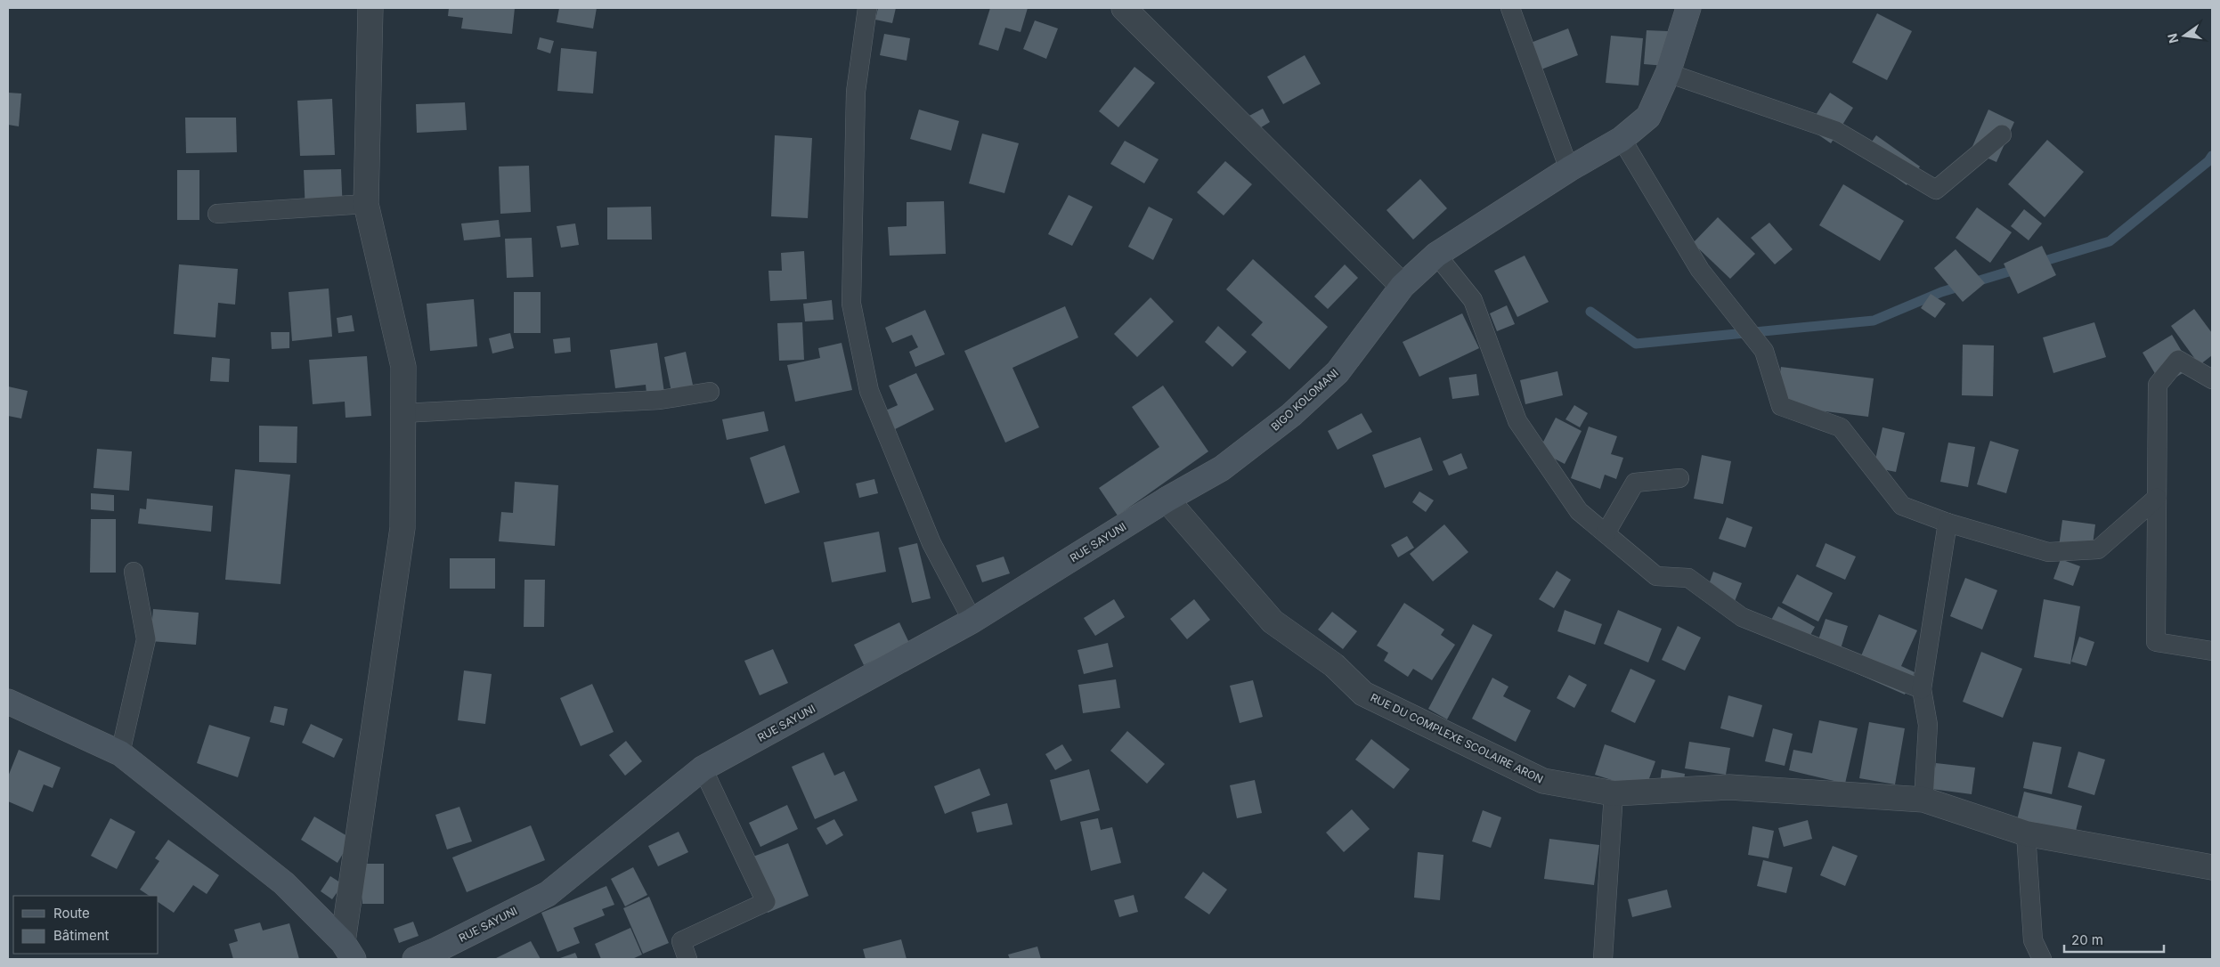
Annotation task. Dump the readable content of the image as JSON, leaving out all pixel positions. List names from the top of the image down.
{
  "streets": {
    "street": ["BIGO KOLOMANI", "RUE SAYUNI", "RUE DU COMPLEXE SCOLAIRE ARON"]
  },
  "crossings": [
    ["BIGO KOLOMANI", "RUE SAYUNI"],
    ["BIGO KOLOMANI", "RUE DU COMPLEXE SCOLAIRE ARON"],
    ["RUE SAYUNI", "RUE DU COMPLEXE SCOLAIRE ARON"]
  ],
  "legend": ["Route", "Bâtiment"],
  "scale_bar": "20 m",
  "north": "left"
}
